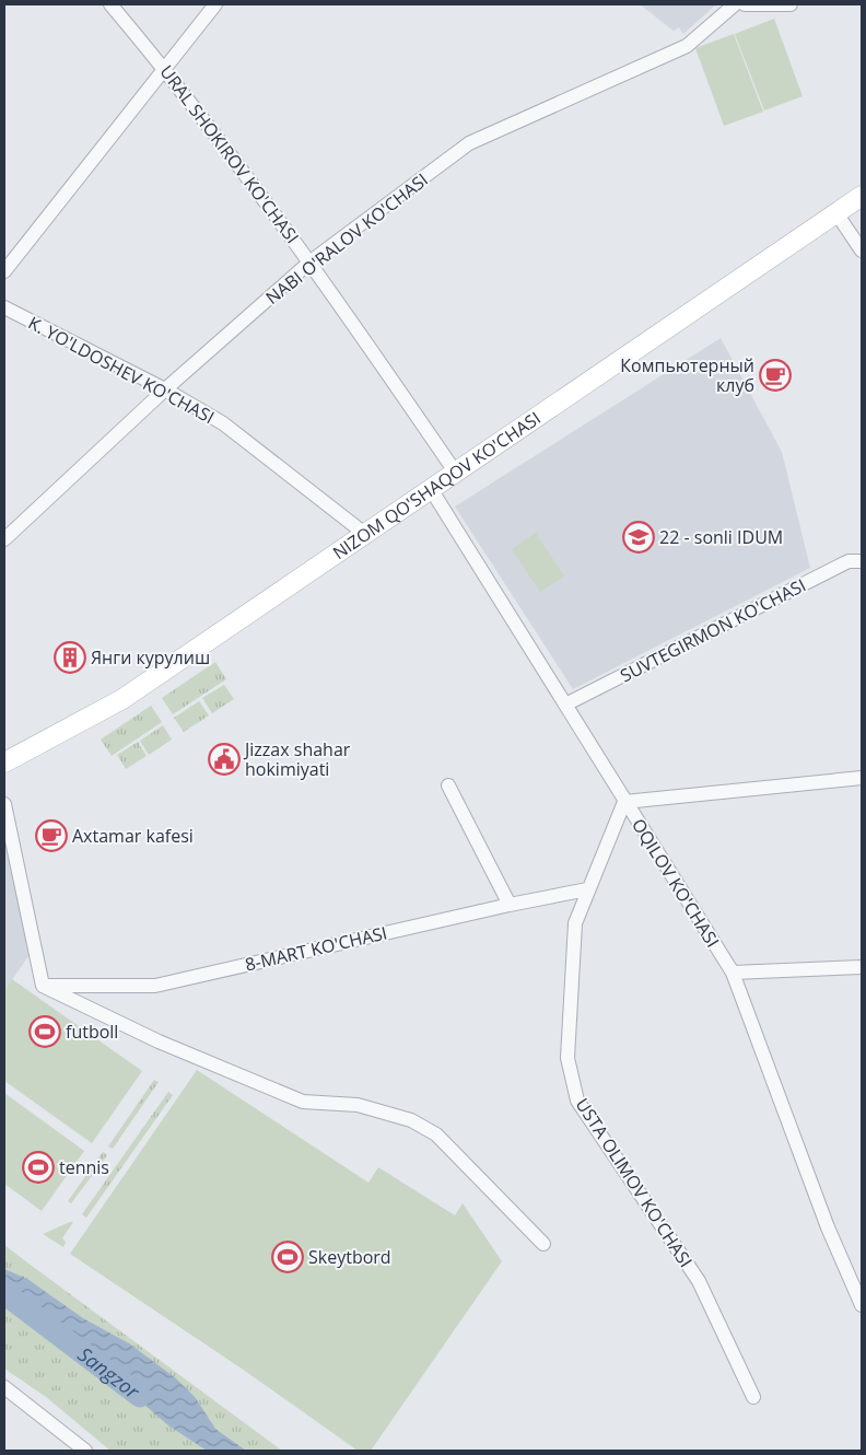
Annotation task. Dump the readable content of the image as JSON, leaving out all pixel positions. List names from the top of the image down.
{
  "streets": {
    "main road": ["NIZOM QO'SHAQOV KO'CHASI"],
    "street": [
      "URAL SHOKIROV KO'CHASI",
      "NABI O'RALOV KO'CHASI",
      "K. YO'LDOSHEV KO'CHASI",
      "SUVTEGIRMON KO'CHASI",
      "OQILOV KO'CHASI",
      "8-MART KO'CHASI",
      "USTA OLIMOV KO'CHASI"
    ]
  },
  "crossings": [
    ["URAL SHOKIROV KO'CHASI", "NABI O'RALOV KO'CHASI"],
    ["URAL SHOKIROV KO'CHASI", "NIZOM QO'SHAQOV KO'CHASI"],
    ["NABI O'RALOV KO'CHASI", "K. YO'LDOSHEV KO'CHASI"],
    ["K. YO'LDOSHEV KO'CHASI", "NIZOM QO'SHAQOV KO'CHASI"],
    ["NIZOM QO'SHAQOV KO'CHASI", "OQILOV KO'CHASI"],
    ["SUVTEGIRMON KO'CHASI", "OQILOV KO'CHASI"],
    ["OQILOV KO'CHASI", "USTA OLIMOV KO'CHASI"],
    ["8-MART KO'CHASI", "USTA OLIMOV KO'CHASI"]
  ],
  "water": ["Sangzor"],
  "places": {
    "cafe": ["Компьютерный клуб", "Axtamar kafesi"],
    "school or university": ["22 - sonli IDUM"],
    "building": ["Янги курулиш"],
    "public building": ["Jizzax shahar hokimiyati"],
    "sports": ["futboll", "tennis", "Skeytbord"]
  }
}
